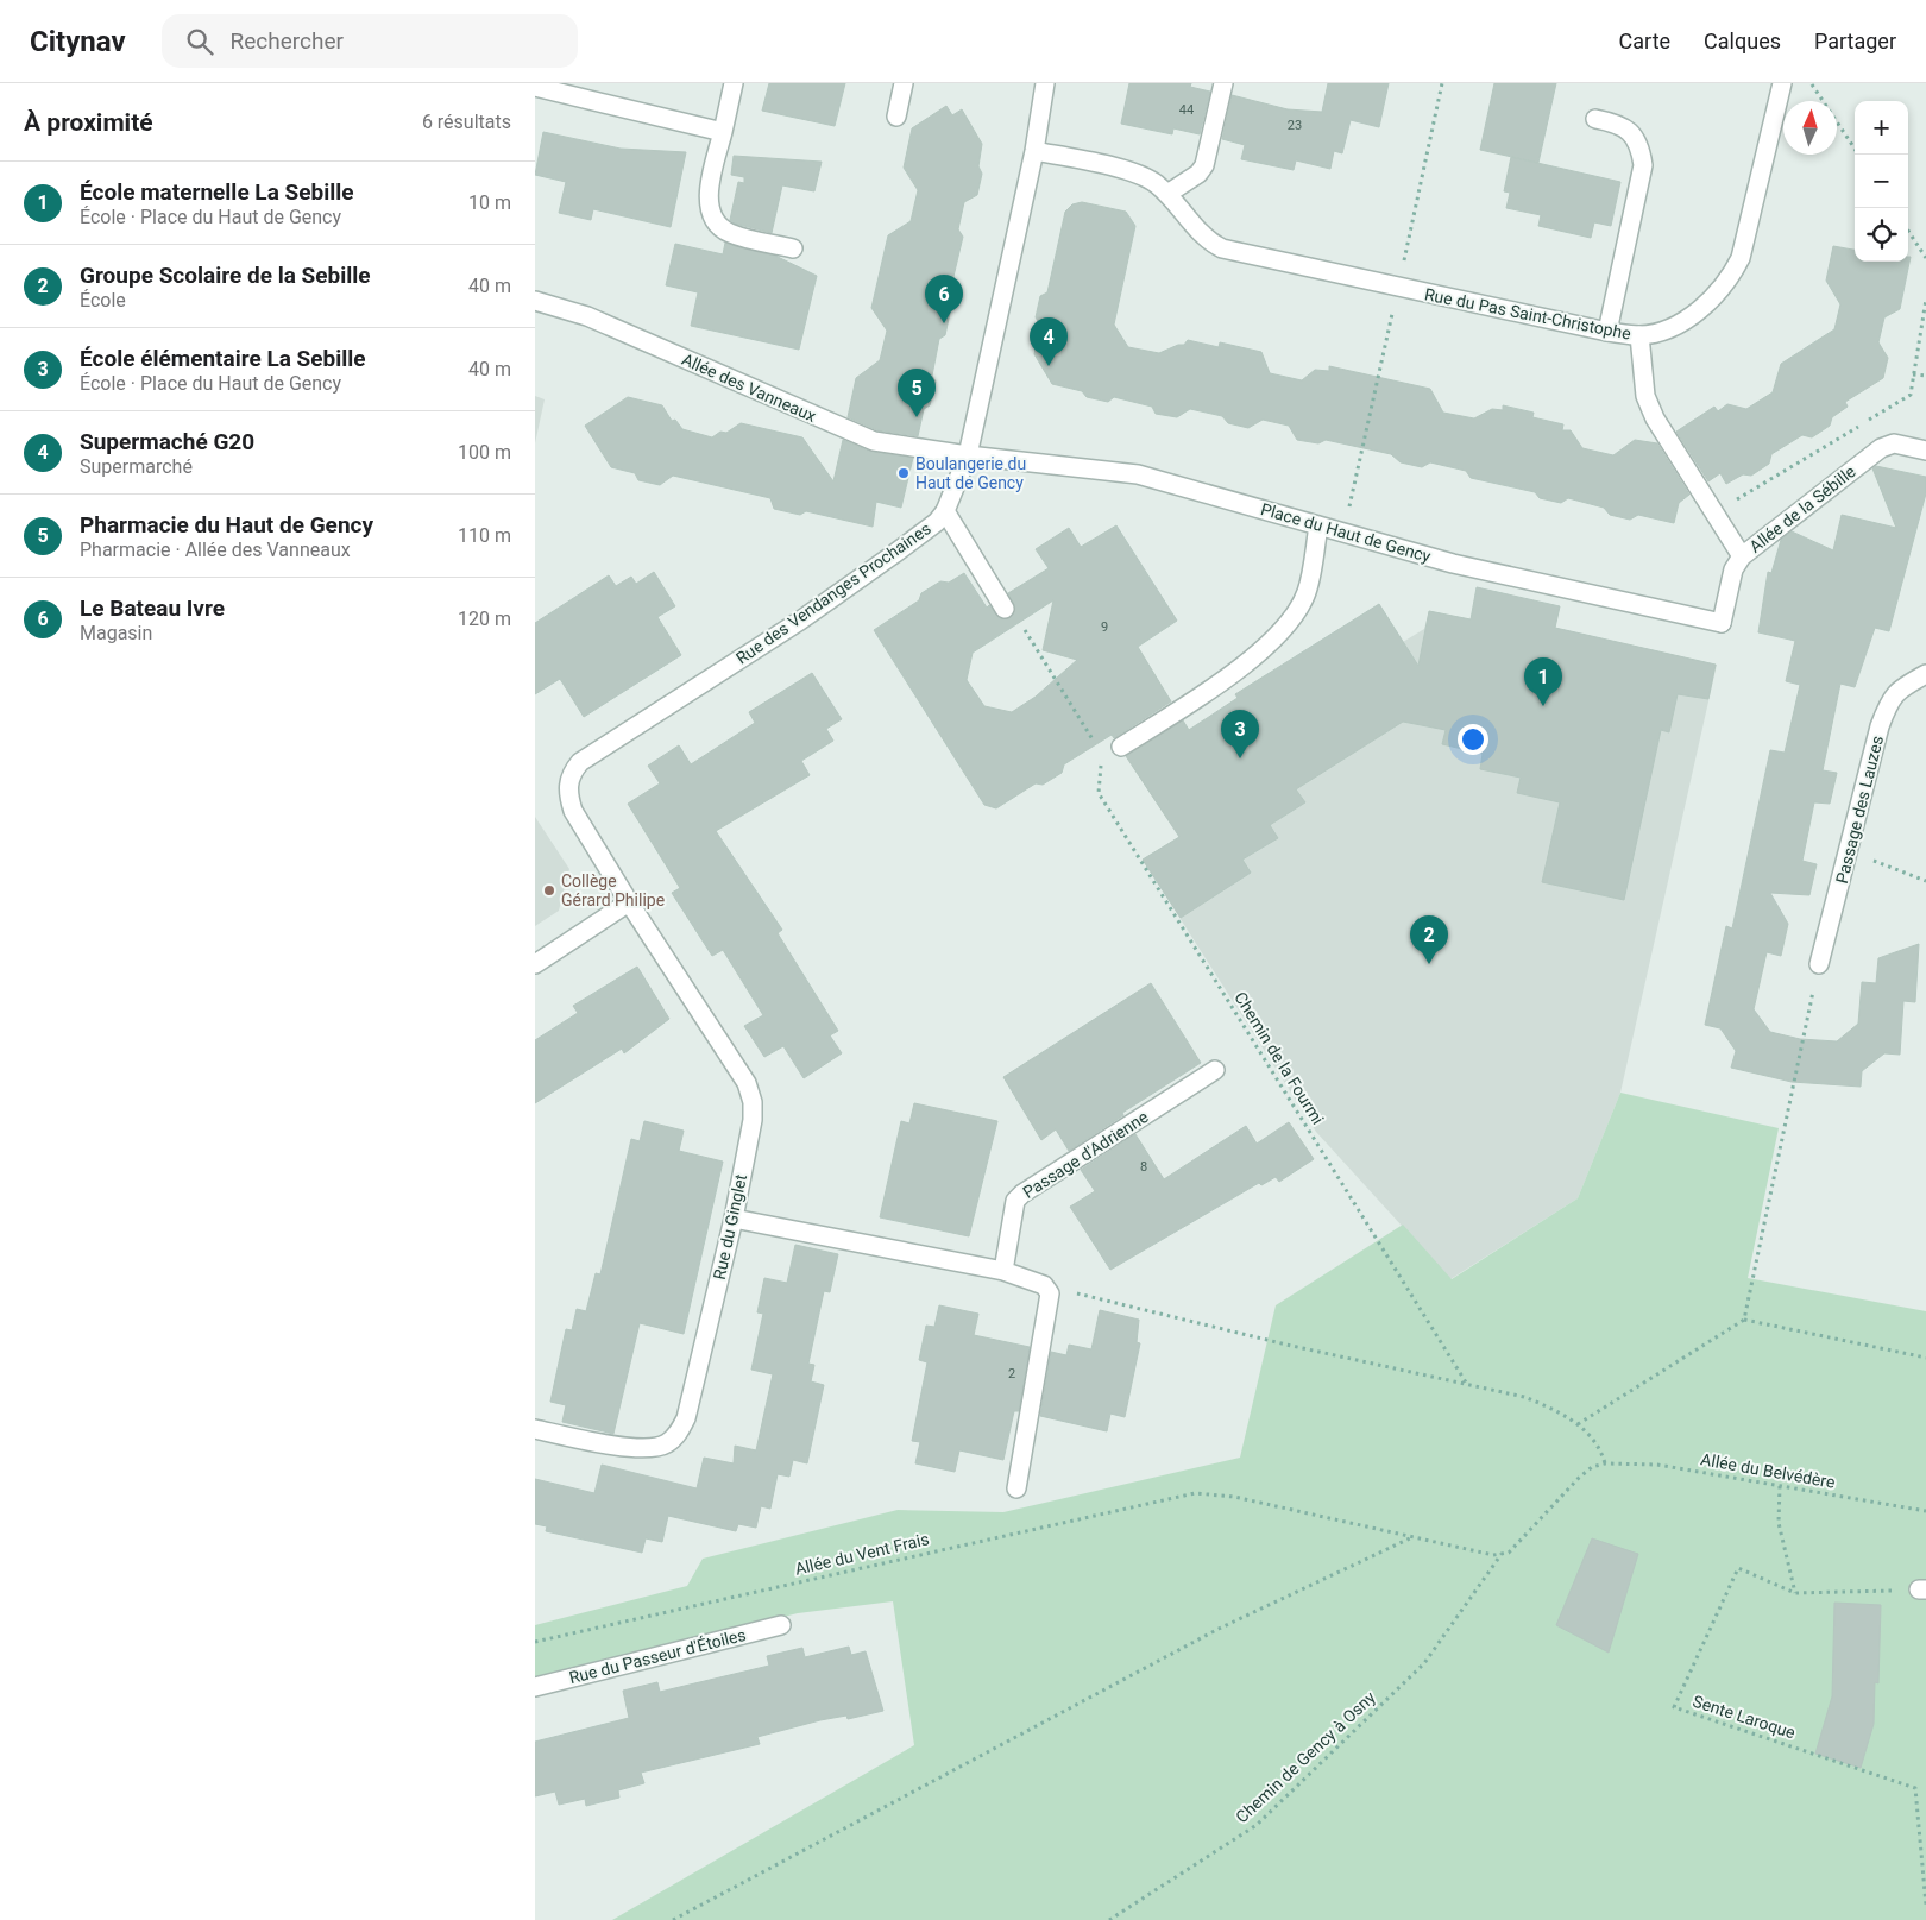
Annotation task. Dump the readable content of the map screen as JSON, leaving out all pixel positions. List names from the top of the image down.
{
  "streets": {
    "street": [
      "Rue du Pas Saint-Christophe",
      "Allée des Vanneaux",
      "Allée de la Sébille",
      "Place du Haut de Gency",
      "Rue des Vendanges Prochaines",
      "Passage des Lauzes",
      "Passage d'Adrienne",
      "Rue du Ginglet",
      "Rue du Passeur d'Étoiles"
    ],
    "path": [
      "Chemin de la Fourmi",
      "Allée du Belvédère",
      "Allée du Vent Frais",
      "Sente Laroque",
      "Chemin de Gency à Osny"
    ]
  },
  "crossings": [
    ["Rue du Pas Saint-Christophe", "Rue des Vendanges Prochaines"],
    ["Allée des Vanneaux", "Place du Haut de Gency"],
    ["Allée des Vanneaux", "Rue des Vendanges Prochaines"],
    ["Allée de la Sébille", "Place du Haut de Gency"],
    ["Place du Haut de Gency", "Rue des Vendanges Prochaines"],
    ["Rue des Vendanges Prochaines", "Rue du Ginglet"]
  ],
  "places": ["Boulangerie du Haut de Gency", "Collège Gérard Philipe"],
  "house_numbers": [
    "44",
    "23",
    "9",
    "8",
    "2"
  ],
  "north": "top",
  "page": {
    "header": "Citynav",
    "search": "Rechercher",
    "nav": ["Carte", "Calques", "Partager"],
    "heading": ["À proximité", "6 résultats"],
    "map_buttons": ["+", "−"],
    "list": [
      {
        "mark": "1",
        "name": "École maternelle La Sebille",
        "note": "École · Place du Haut de Gency",
        "value": "10 m"
      },
      {
        "mark": "2",
        "name": "Groupe Scolaire de la Sebille",
        "note": "École",
        "value": "40 m"
      },
      {
        "mark": "3",
        "name": "École élémentaire La Sebille",
        "note": "École · Place du Haut de Gency",
        "value": "40 m"
      },
      {
        "mark": "4",
        "name": "Supermaché G20",
        "note": "Supermarché",
        "value": "100 m"
      },
      {
        "mark": "5",
        "name": "Pharmacie du Haut de Gency",
        "note": "Pharmacie · Allée des Vanneaux",
        "value": "110 m"
      },
      {
        "mark": "6",
        "name": "Le Bateau Ivre",
        "note": "Magasin",
        "value": "120 m"
      }
    ],
    "pins": [
      "6",
      "4",
      "5",
      "1",
      "3",
      "2"
    ]
  }
}
